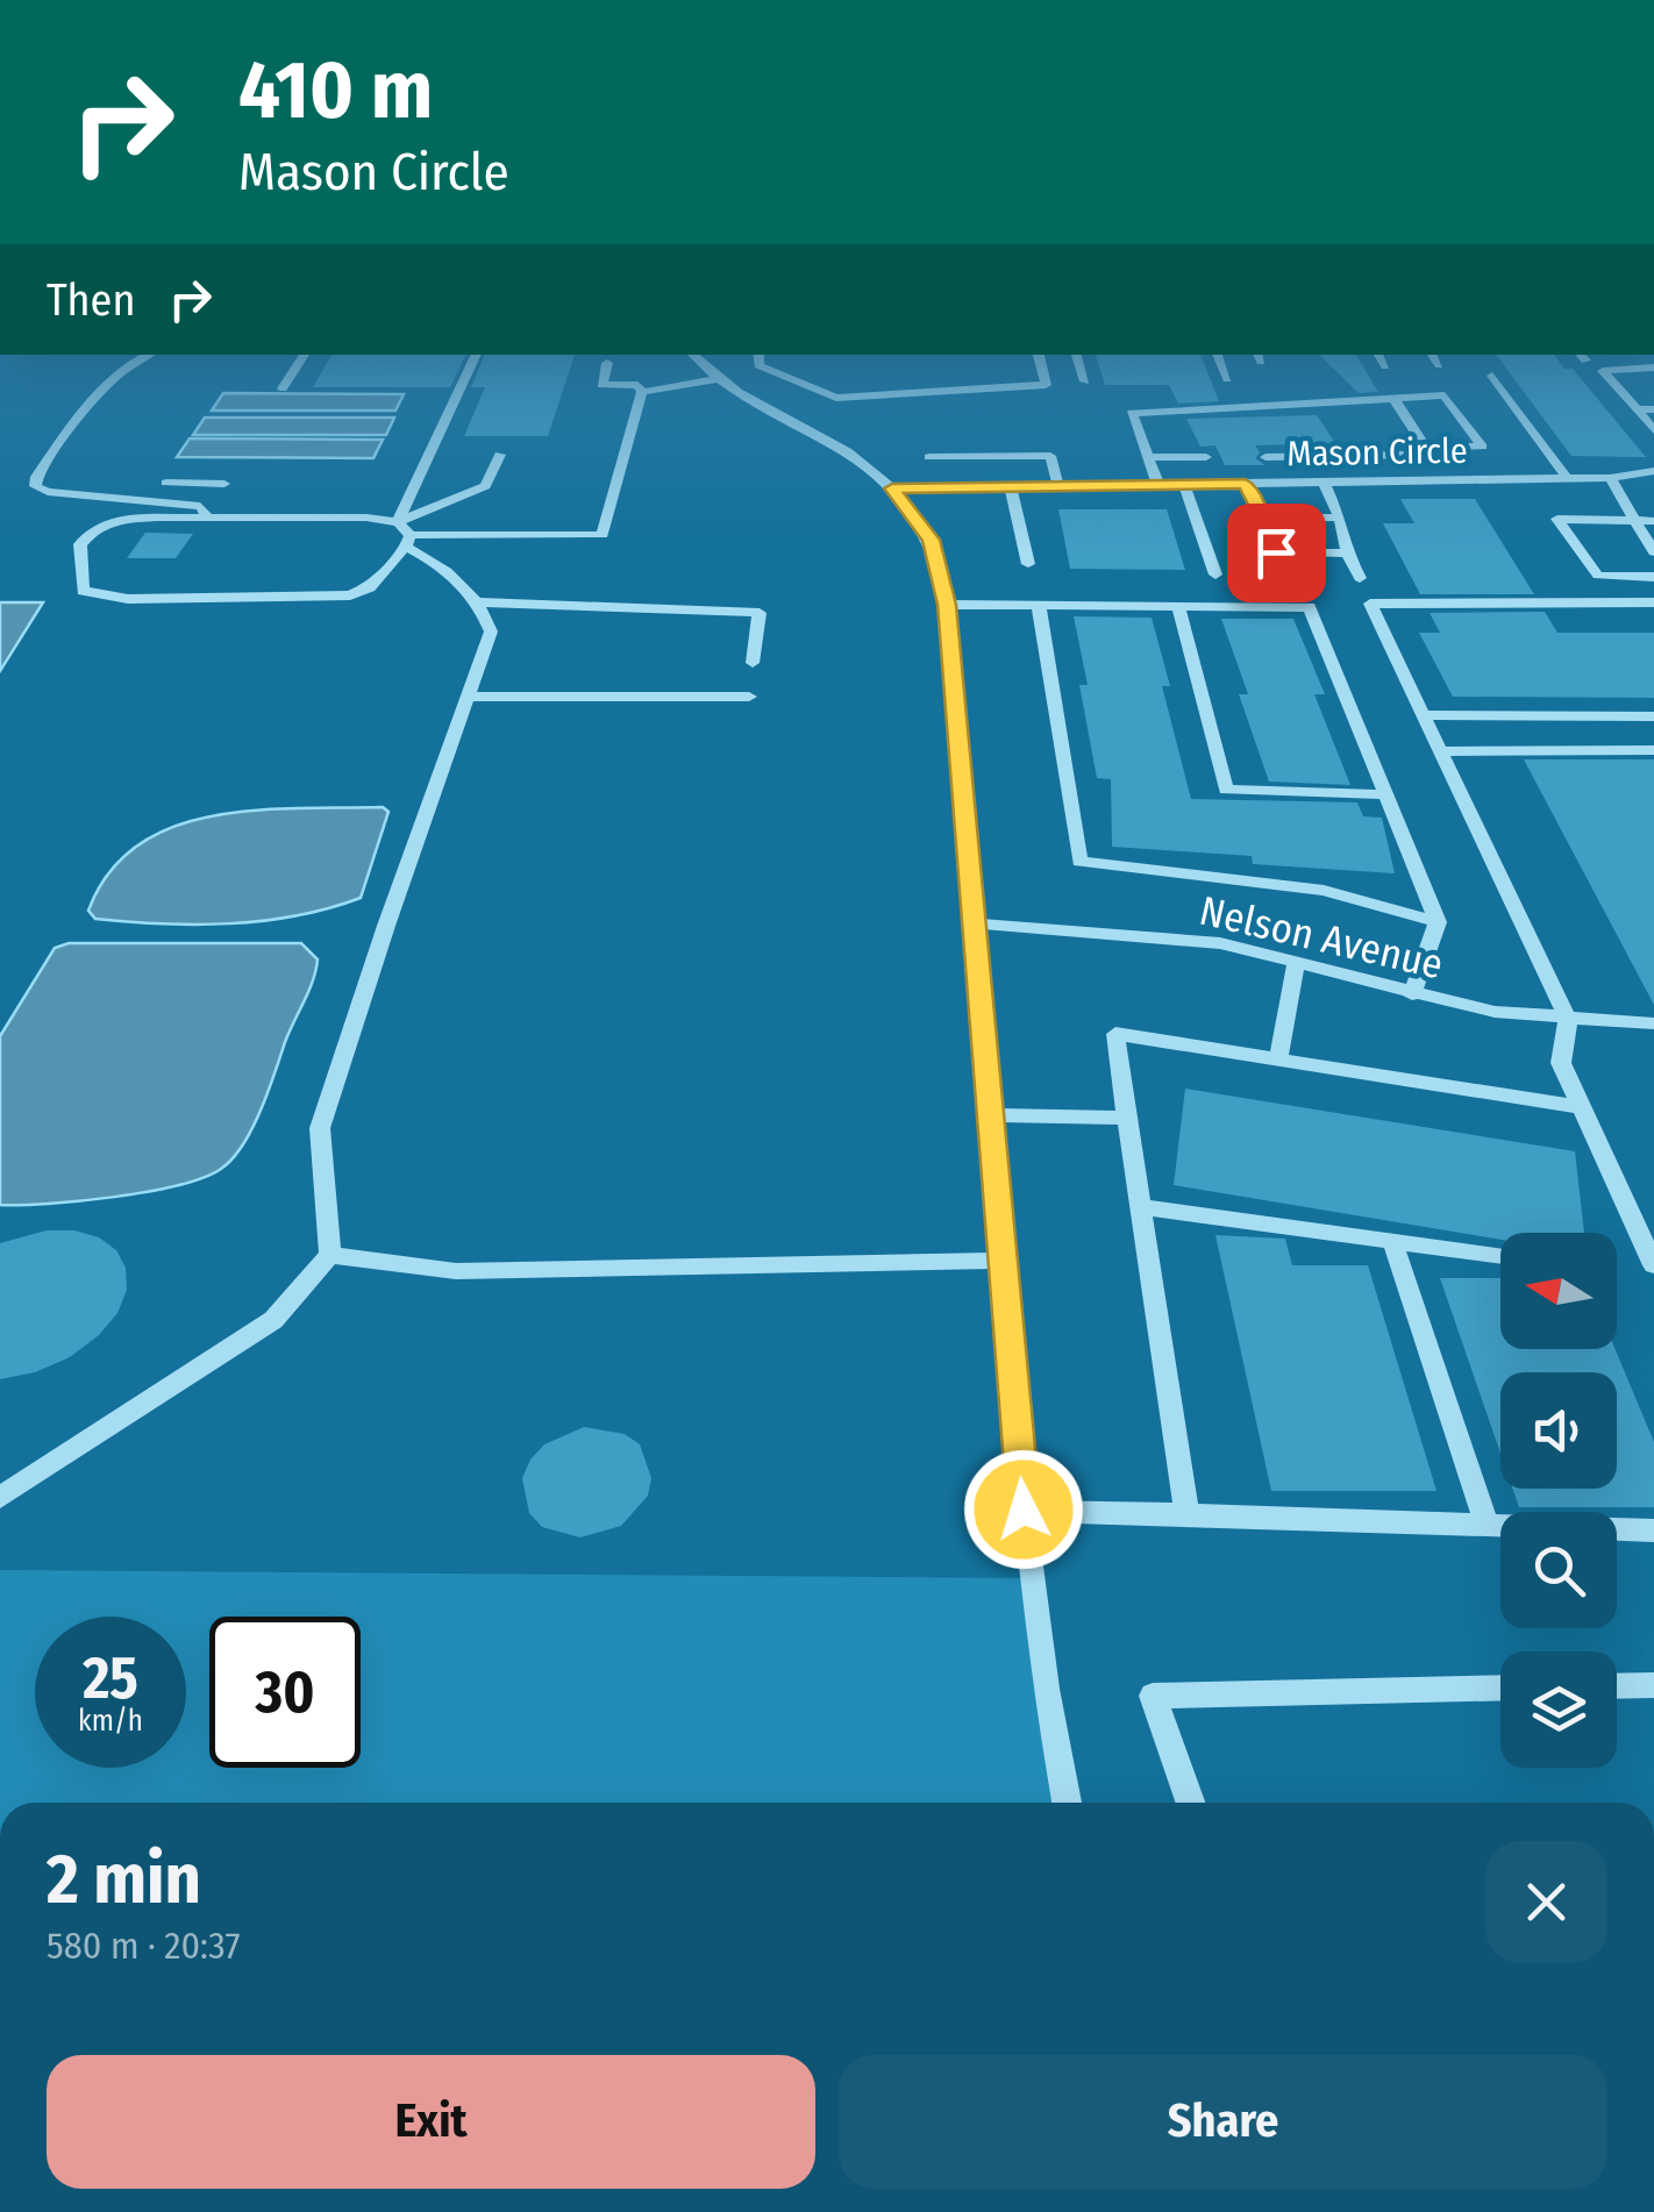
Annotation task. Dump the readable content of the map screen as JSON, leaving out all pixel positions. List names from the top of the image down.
{
  "streets": {
    "street": ["Mason Circle", "Nelson Avenue"]
  },
  "north": "left",
  "page": {
    "turn": ["410 m", "Mason Circle"],
    "then": "Then",
    "speed": "25 km/h",
    "limit": "30",
    "heading": ["2 min", "580 m · 20:37"],
    "buttons": ["Exit", "Share"]
  }
}
